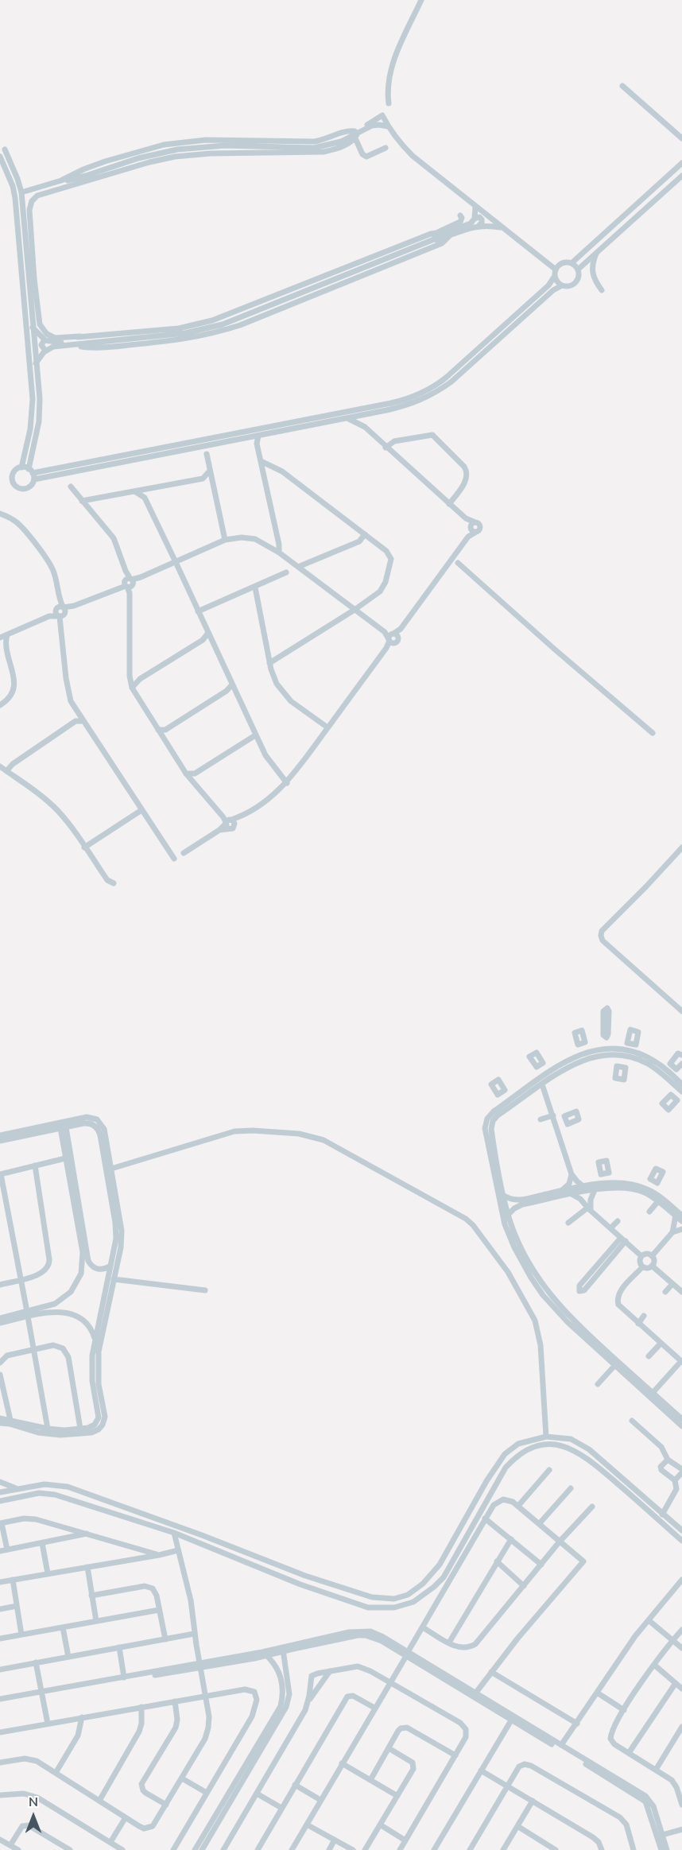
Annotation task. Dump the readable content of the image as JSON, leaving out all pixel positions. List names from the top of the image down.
{
  "north": "top"
}
